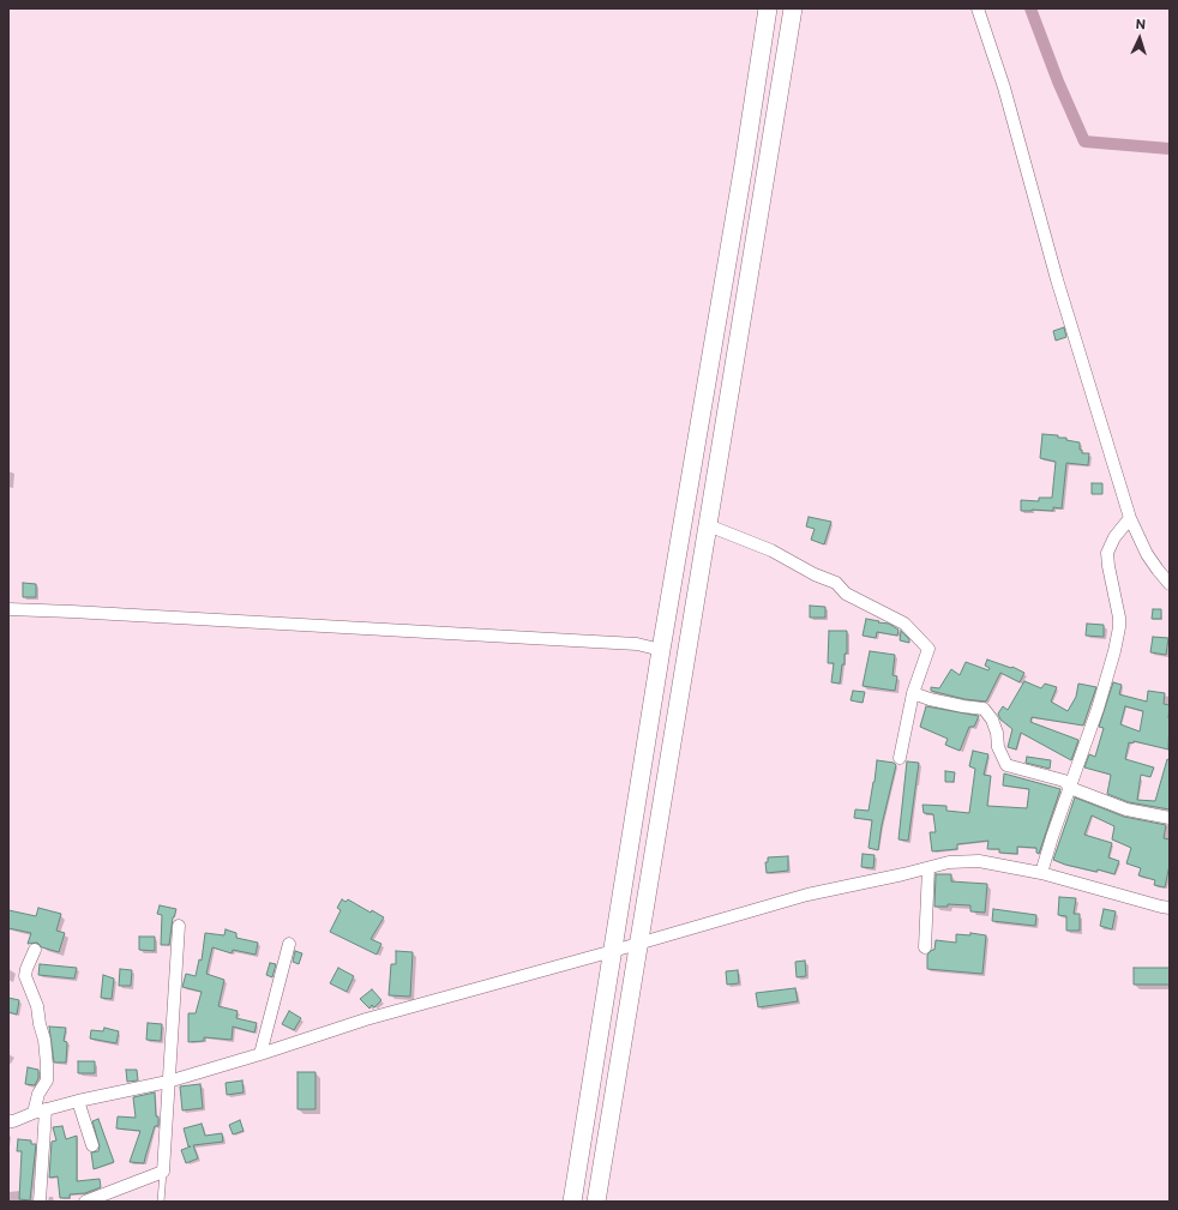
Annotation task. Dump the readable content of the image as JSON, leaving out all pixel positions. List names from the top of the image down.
{
  "north": "top"
}
